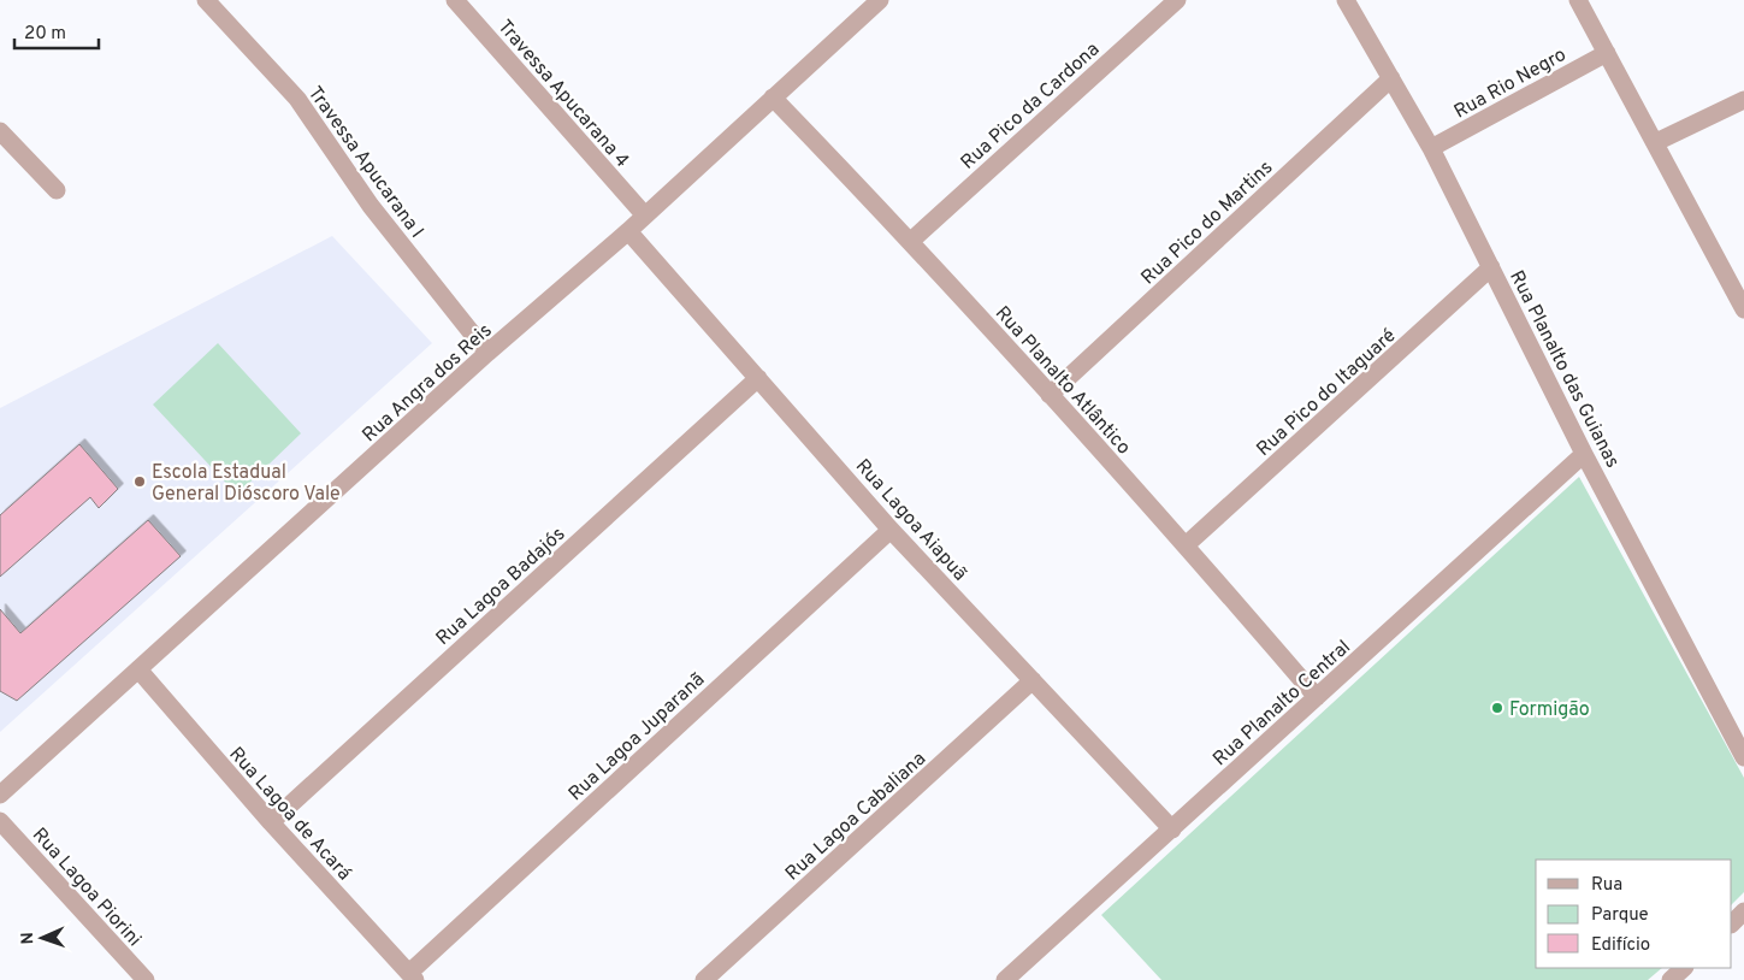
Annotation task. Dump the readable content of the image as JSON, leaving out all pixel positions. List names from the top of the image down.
{
  "streets": {
    "street": [
      "Rua Rio Negro",
      "Travessa Apucarana 4",
      "Rua Pico da Cardona",
      "Travessa Apucarana I",
      "Rua Pico do Martins",
      "Rua Planalto das Guianas",
      "Rua Planalto Atlântico",
      "Rua Angra dos Reis",
      "Rua Pico do Itaguaré",
      "Rua Lagoa Aiapuã",
      "Rua Lagoa Badajós",
      "Rua Planalto Central",
      "Rua Lagoa Juparanã",
      "Rua Lagoa de Acará",
      "Rua Lagoa Cabaliana",
      "Rua Lagoa Piorini"
    ]
  },
  "crossings": [
    ["Rua Rio Negro", "Rua Planalto das Guianas"],
    ["Travessa Apucarana 4", "Rua Angra dos Reis"],
    ["Rua Pico da Cardona", "Rua Planalto Atlântico"],
    ["Travessa Apucarana I", "Rua Angra dos Reis"],
    ["Rua Pico do Martins", "Rua Planalto das Guianas"],
    ["Rua Pico do Martins", "Rua Planalto Atlântico"],
    ["Rua Planalto das Guianas", "Rua Pico do Itaguaré"],
    ["Rua Planalto das Guianas", "Rua Planalto Central"],
    ["Rua Planalto Atlântico", "Rua Angra dos Reis"],
    ["Rua Planalto Atlântico", "Rua Pico do Itaguaré"],
    ["Rua Planalto Atlântico", "Rua Planalto Central"],
    ["Rua Angra dos Reis", "Rua Lagoa Aiapuã"],
    ["Rua Angra dos Reis", "Rua Lagoa de Acará"],
    ["Rua Lagoa Aiapuã", "Rua Lagoa Badajós"],
    ["Rua Lagoa Aiapuã", "Rua Planalto Central"],
    ["Rua Lagoa Aiapuã", "Rua Lagoa Juparanã"],
    ["Rua Lagoa Aiapuã", "Rua Lagoa Cabaliana"],
    ["Rua Lagoa Badajós", "Rua Lagoa de Acará"],
    ["Rua Lagoa Juparanã", "Rua Lagoa de Acará"]
  ],
  "places": ["Escola Estadual General Dióscoro Vale", "Formigão"],
  "legend": ["Rua", "Parque", "Edifício"],
  "scale_bar": "20 m",
  "north": "left"
}
